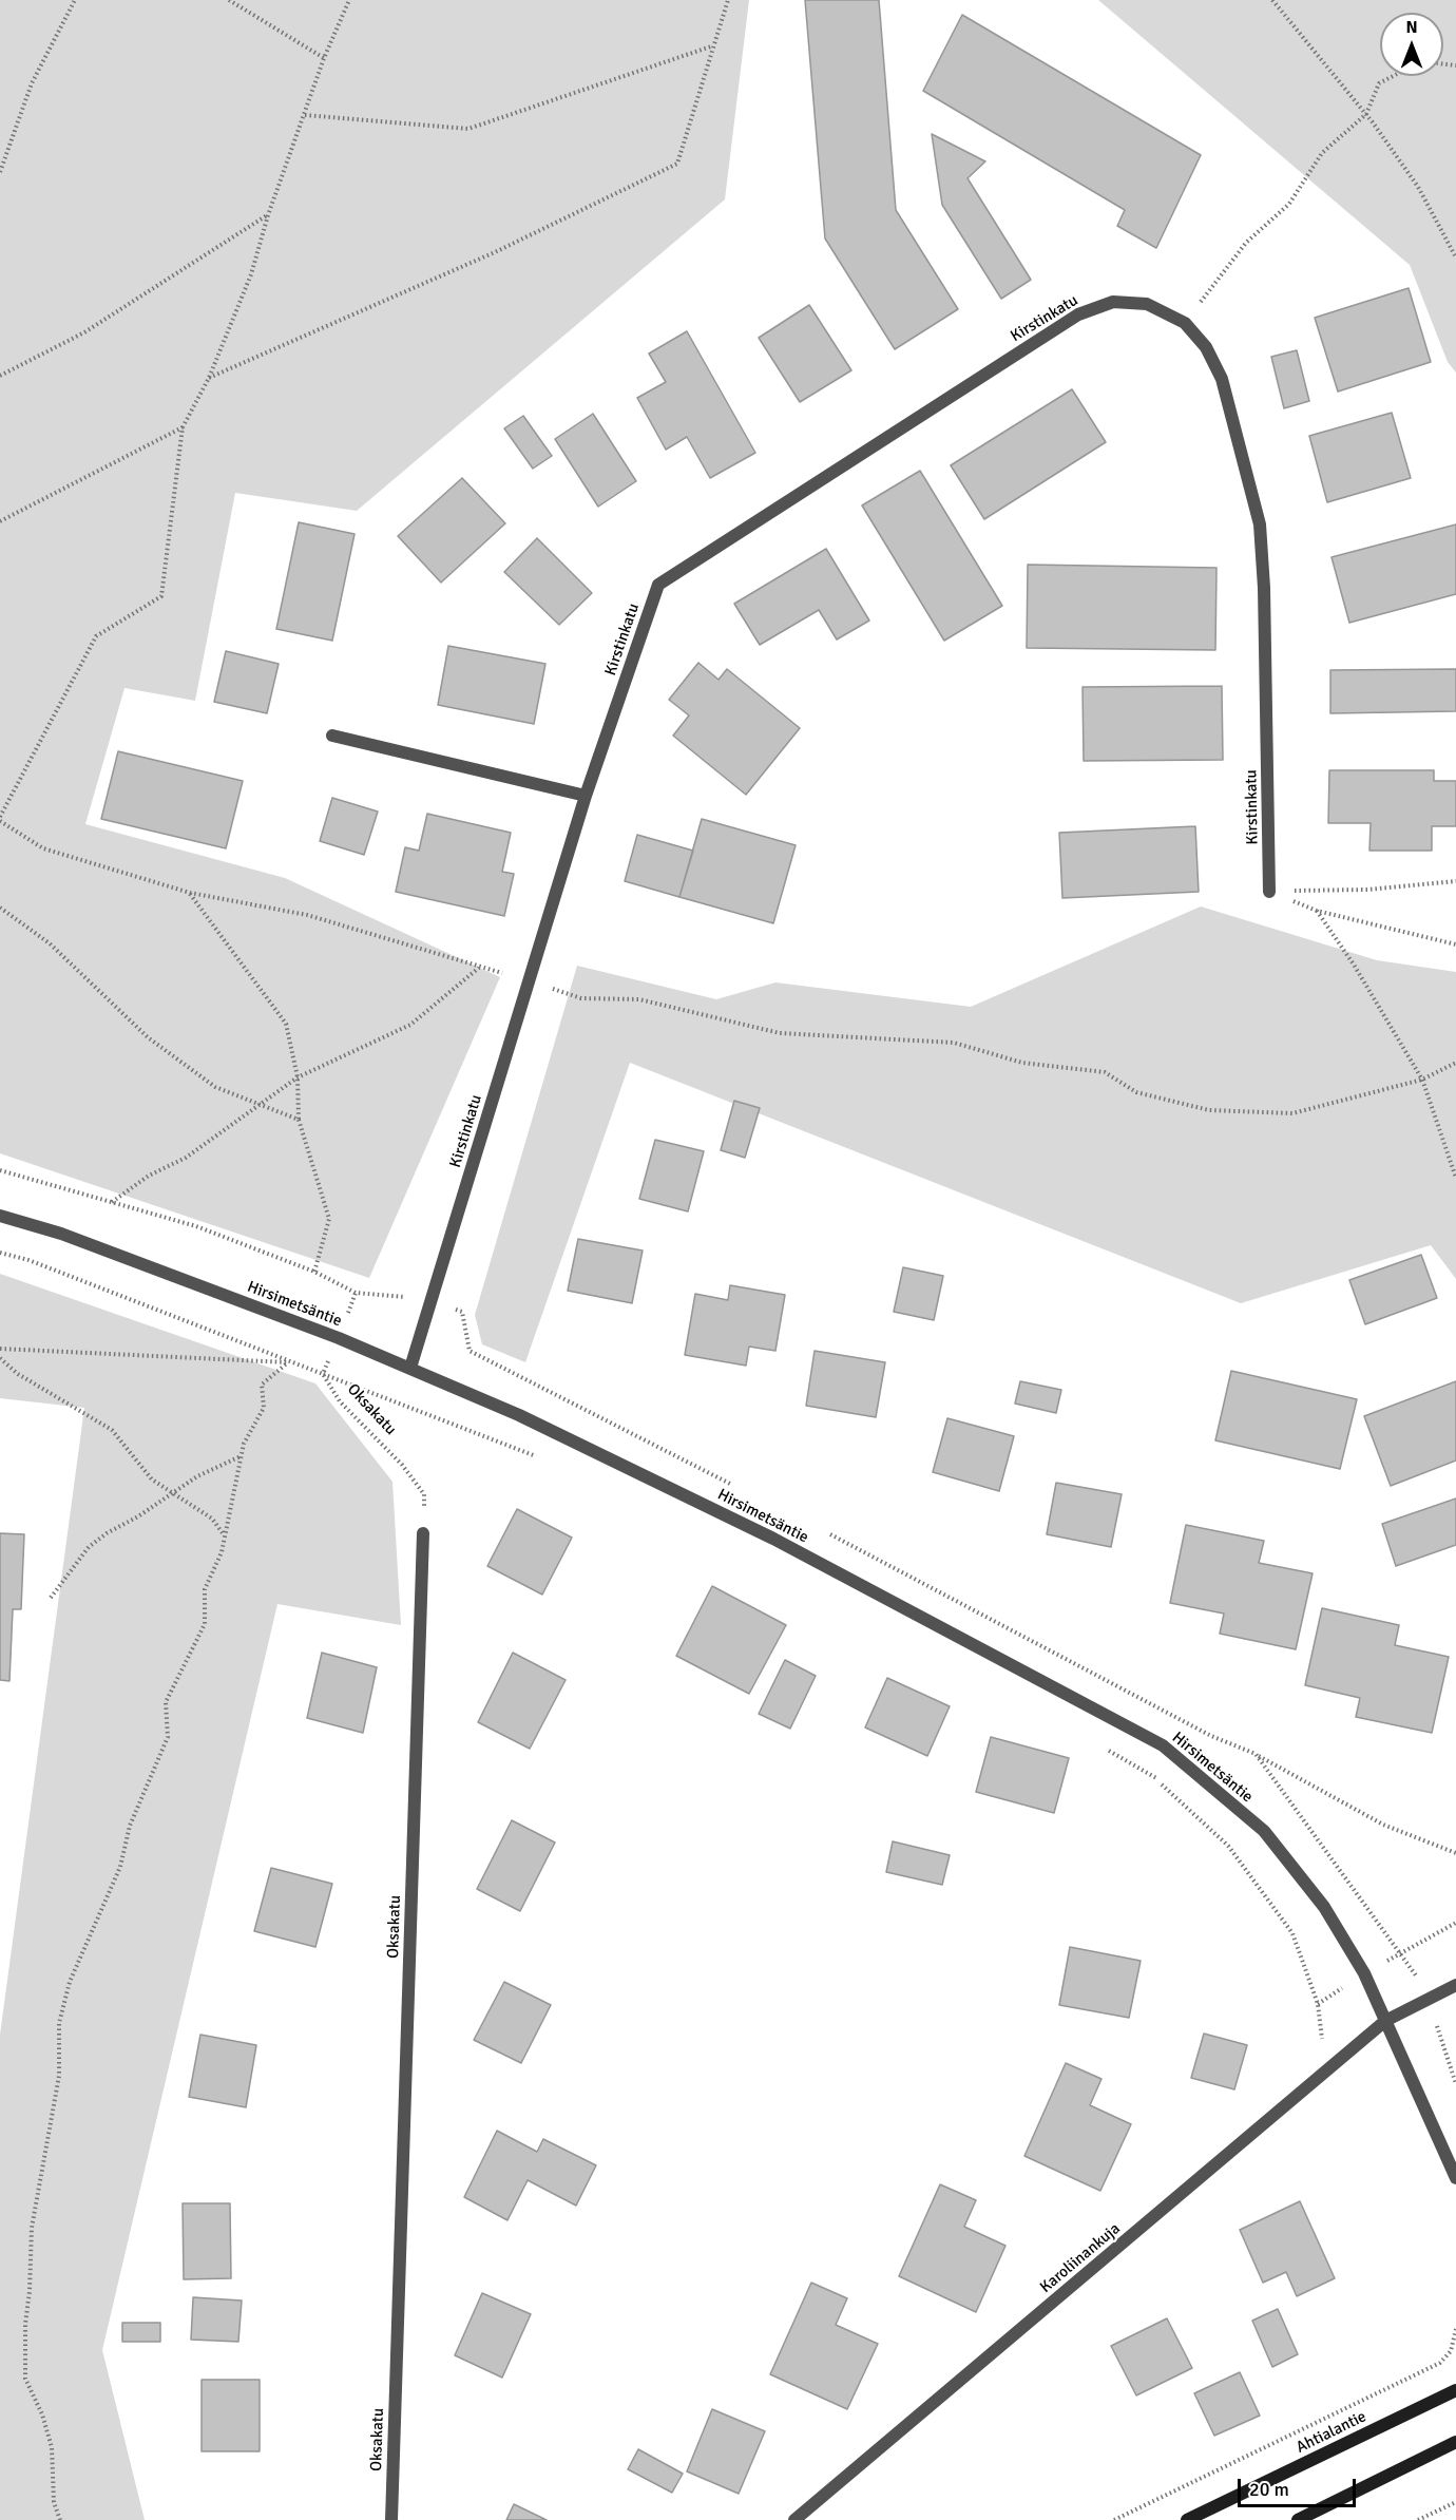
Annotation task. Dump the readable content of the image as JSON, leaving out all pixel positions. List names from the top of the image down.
{
  "streets": {
    "main road": ["Ahtialantie"],
    "street": [
      "Kirstinkatu",
      "Hirsimetsäntie",
      "Oksakatu",
      "Karoliinankuja"
    ]
  },
  "crossings": [
    ["Kirstinkatu", "Hirsimetsäntie"],
    ["Hirsimetsäntie", "Karoliinankuja"]
  ],
  "scale_bar": "20 m",
  "north": "top"
}
